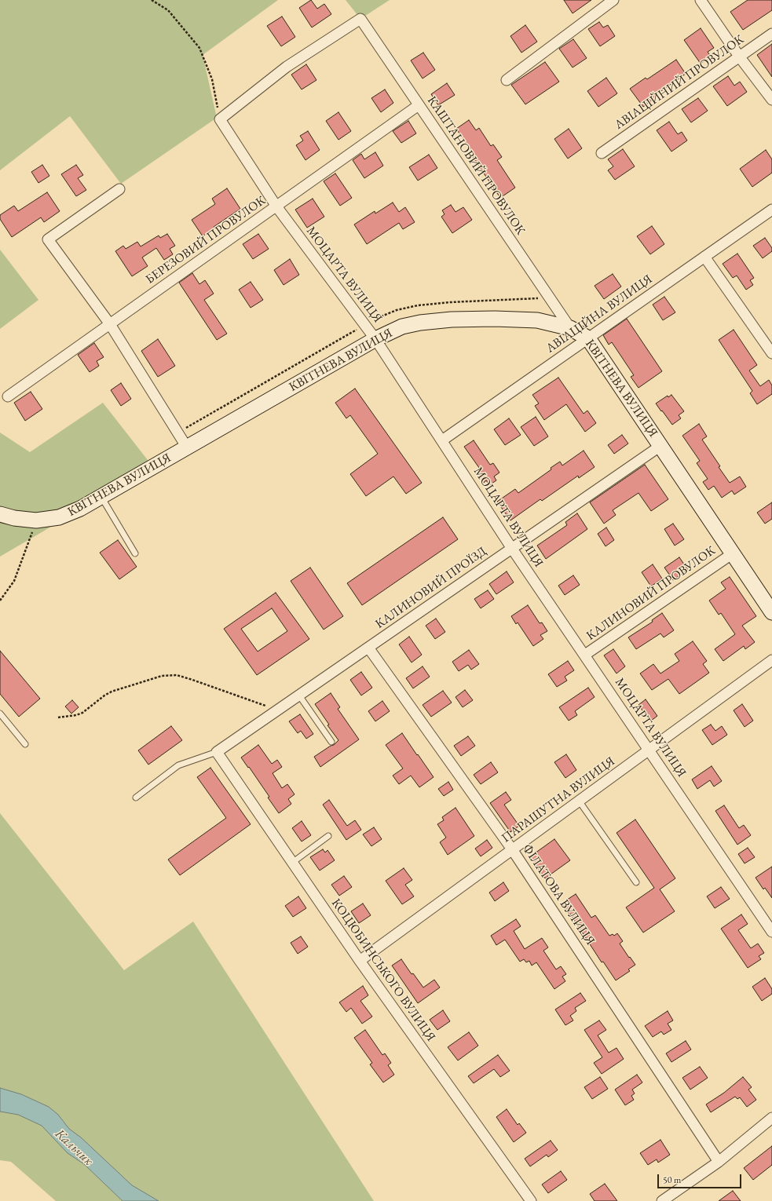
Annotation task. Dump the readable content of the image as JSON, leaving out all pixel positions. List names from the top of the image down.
{
  "streets": {
    "main road": ["КВІТНЕВА ВУЛИЦЯ"],
    "street": [
      "АВІАЦІЙНИЙ ПРОВУЛОК",
      "КАШТАНОВИЙ ПРОВУЛОК",
      "БЕРЕЗОВИЙ ПРОВУЛОК",
      "МОЦАРТА ВУЛИЦЯ",
      "АВІАЦІЙНА ВУЛИЦЯ",
      "КАЛИНОВИЙ ПРОЇЗД",
      "КАЛИНОВИЙ ПРОВУЛОК",
      "ПАРАШУТНА ВУЛИЦЯ",
      "ФІЛАТОВА ВУЛИЦЯ",
      "КОЦЮБИНСЬКОГО ВУЛИЦЯ"
    ]
  },
  "crossings": [
    ["КАШТАНОВИЙ ПРОВУЛОК", "БЕРЕЗОВИЙ ПРОВУЛОК"],
    ["КАШТАНОВИЙ ПРОВУЛОК", "МОЦАРТА ВУЛИЦЯ"],
    ["КАШТАНОВИЙ ПРОВУЛОК", "КВІТНЕВА ВУЛИЦЯ"],
    ["БЕРЕЗОВИЙ ПРОВУЛОК", "МОЦАРТА ВУЛИЦЯ"],
    ["МОЦАРТА ВУЛИЦЯ", "АВІАЦІЙНА ВУЛИЦЯ"],
    ["МОЦАРТА ВУЛИЦЯ", "КВІТНЕВА ВУЛИЦЯ"],
    ["МОЦАРТА ВУЛИЦЯ", "КАЛИНОВИЙ ПРОЇЗД"],
    ["МОЦАРТА ВУЛИЦЯ", "КАЛИНОВИЙ ПРОВУЛОК"],
    ["МОЦАРТА ВУЛИЦЯ", "ПАРАШУТНА ВУЛИЦЯ"],
    ["АВІАЦІЙНА ВУЛИЦЯ", "КВІТНЕВА ВУЛИЦЯ"],
    ["КВІТНЕВА ВУЛИЦЯ", "КАЛИНОВИЙ ПРОЇЗД"],
    ["КВІТНЕВА ВУЛИЦЯ", "КАЛИНОВИЙ ПРОВУЛОК"],
    ["КАЛИНОВИЙ ПРОЇЗД", "ФІЛАТОВА ВУЛИЦЯ"],
    ["КАЛИНОВИЙ ПРОЇЗД", "КОЦЮБИНСЬКОГО ВУЛИЦЯ"],
    ["ПАРАШУТНА ВУЛИЦЯ", "ФІЛАТОВА ВУЛИЦЯ"],
    ["ПАРАШУТНА ВУЛИЦЯ", "КОЦЮБИНСЬКОГО ВУЛИЦЯ"]
  ],
  "water": ["Кальчик"],
  "scale_bar": "50 m"
}
